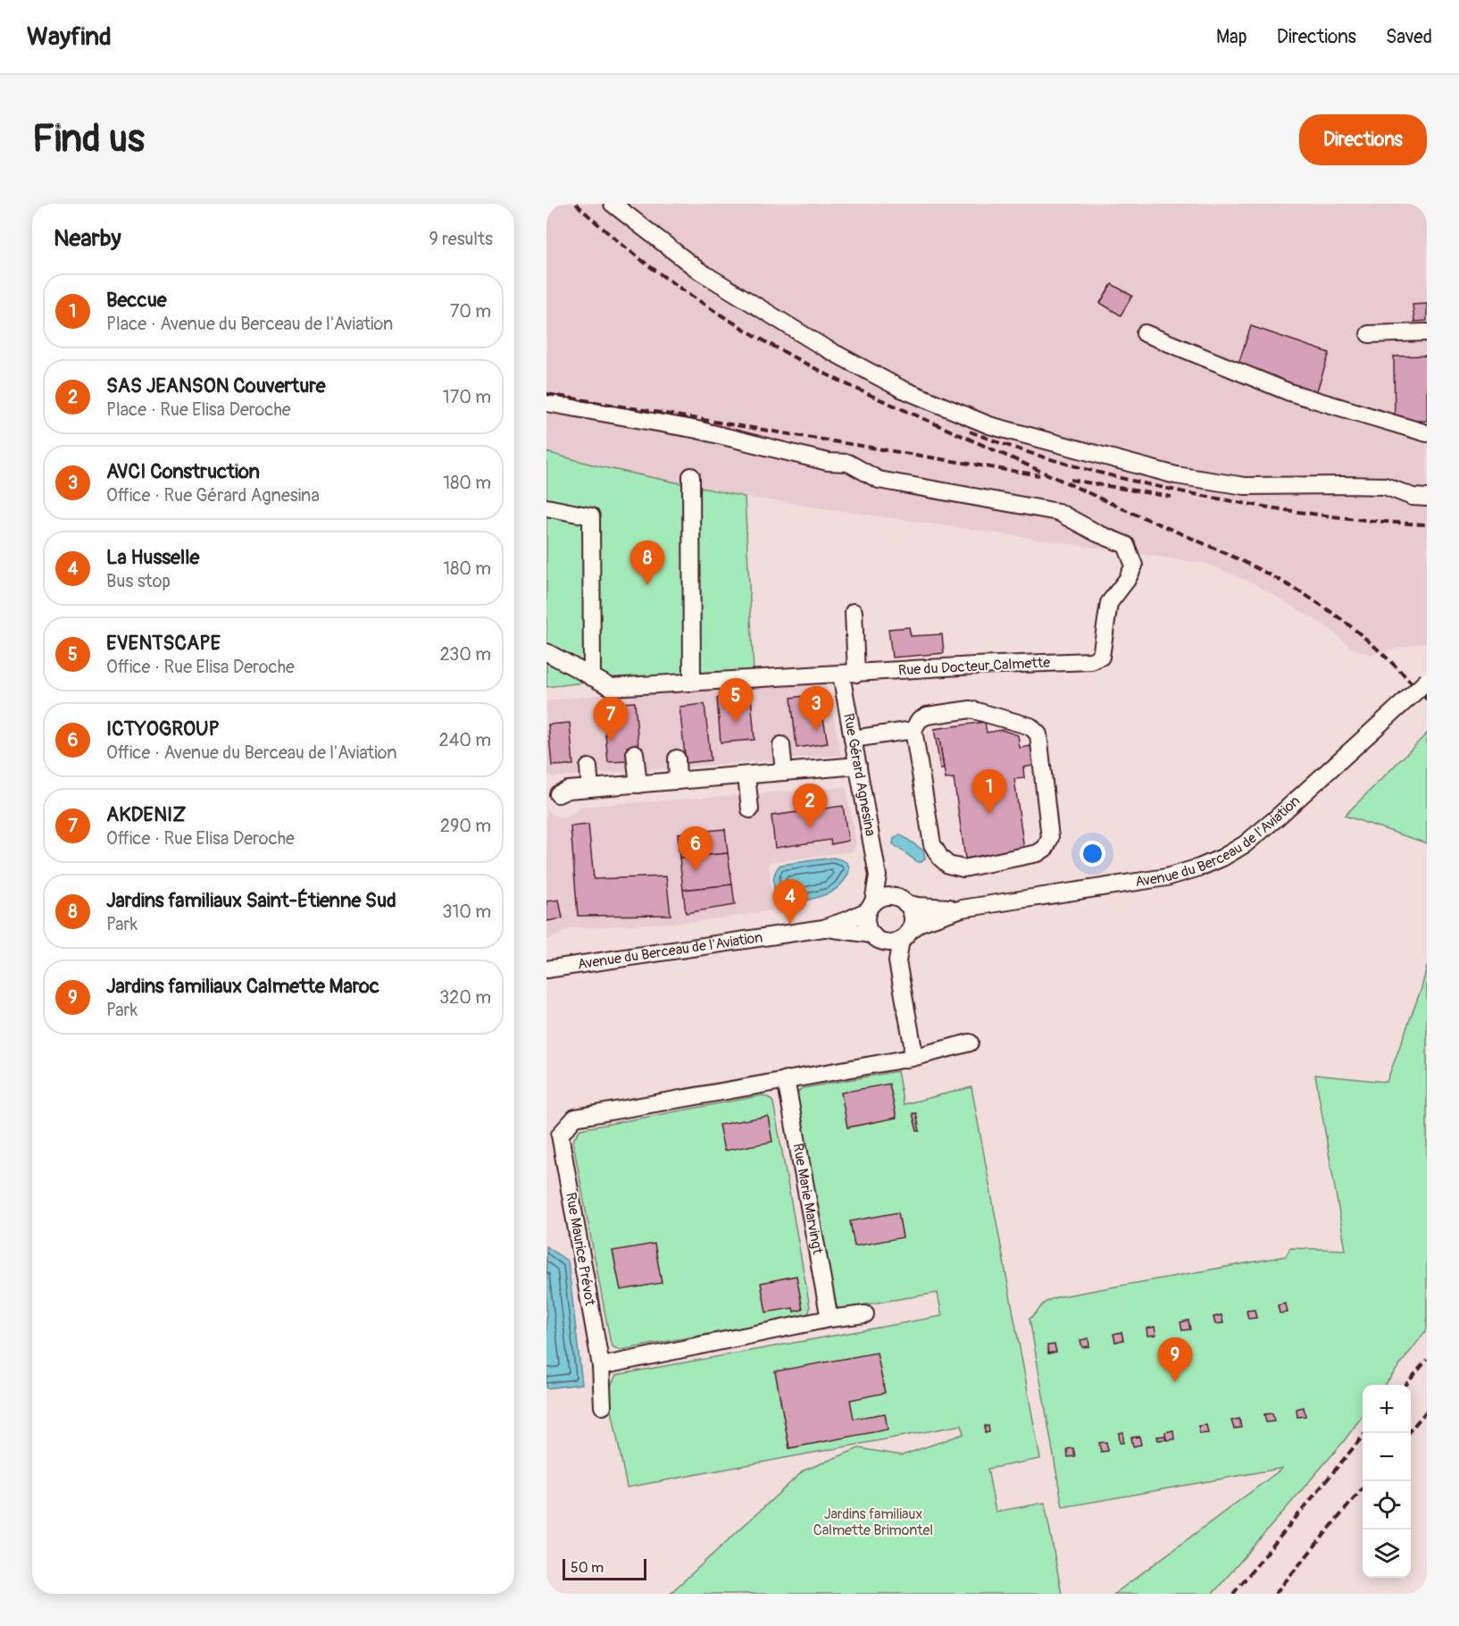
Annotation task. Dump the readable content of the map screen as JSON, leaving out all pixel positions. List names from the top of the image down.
{
  "streets": {
    "street": [
      "Rue du Docteur Calmette",
      "Rue Gérard Agnesina",
      "Avenue du Berceau de l'Aviation",
      "Rue Marie Marvingt",
      "Rue Maurice Prévot"
    ]
  },
  "crossings": [
    ["Rue du Docteur Calmette", "Rue Gérard Agnesina"],
    ["Rue Gérard Agnesina", "Avenue du Berceau de l'Aviation"],
    ["Rue Marie Marvingt", "Rue Maurice Prévot"]
  ],
  "parks": ["Jardins familiaux Calmette Brimontel"],
  "scale_bar": "50 m",
  "page": {
    "header": "Wayfind",
    "nav": ["Map", "Directions", "Saved"],
    "buttons": "Directions",
    "title": "Find us",
    "heading": ["Nearby", "9 results"],
    "list": [
      {
        "mark": "1",
        "name": "Beccue",
        "note": "Place · Avenue du Berceau de l'Aviation",
        "value": "70 m"
      },
      {
        "mark": "2",
        "name": "SAS JEANSON Couverture",
        "note": "Place · Rue Elisa Deroche",
        "value": "170 m"
      },
      {
        "mark": "3",
        "name": "AVCI Construction",
        "note": "Office · Rue Gérard Agnesina",
        "value": "180 m"
      },
      {
        "mark": "4",
        "name": "La Husselle",
        "note": "Bus stop",
        "value": "180 m"
      },
      {
        "mark": "5",
        "name": "EVENTSCAPE",
        "note": "Office · Rue Elisa Deroche",
        "value": "230 m"
      },
      {
        "mark": "6",
        "name": "ICTYOGROUP",
        "note": "Office · Avenue du Berceau de l'Aviation",
        "value": "240 m"
      },
      {
        "mark": "7",
        "name": "AKDENIZ",
        "note": "Office · Rue Elisa Deroche",
        "value": "290 m"
      },
      {
        "mark": "8",
        "name": "Jardins familiaux Saint-Étienne Sud",
        "note": "Park",
        "value": "310 m"
      },
      {
        "mark": "9",
        "name": "Jardins familiaux Calmette Maroc",
        "note": "Park",
        "value": "320 m"
      }
    ],
    "pins": [
      "8",
      "5",
      "3",
      "7",
      "1",
      "2",
      "6",
      "4",
      "9"
    ],
    "map_buttons": ["+", "−"],
    "scale": "50 m"
  }
}
